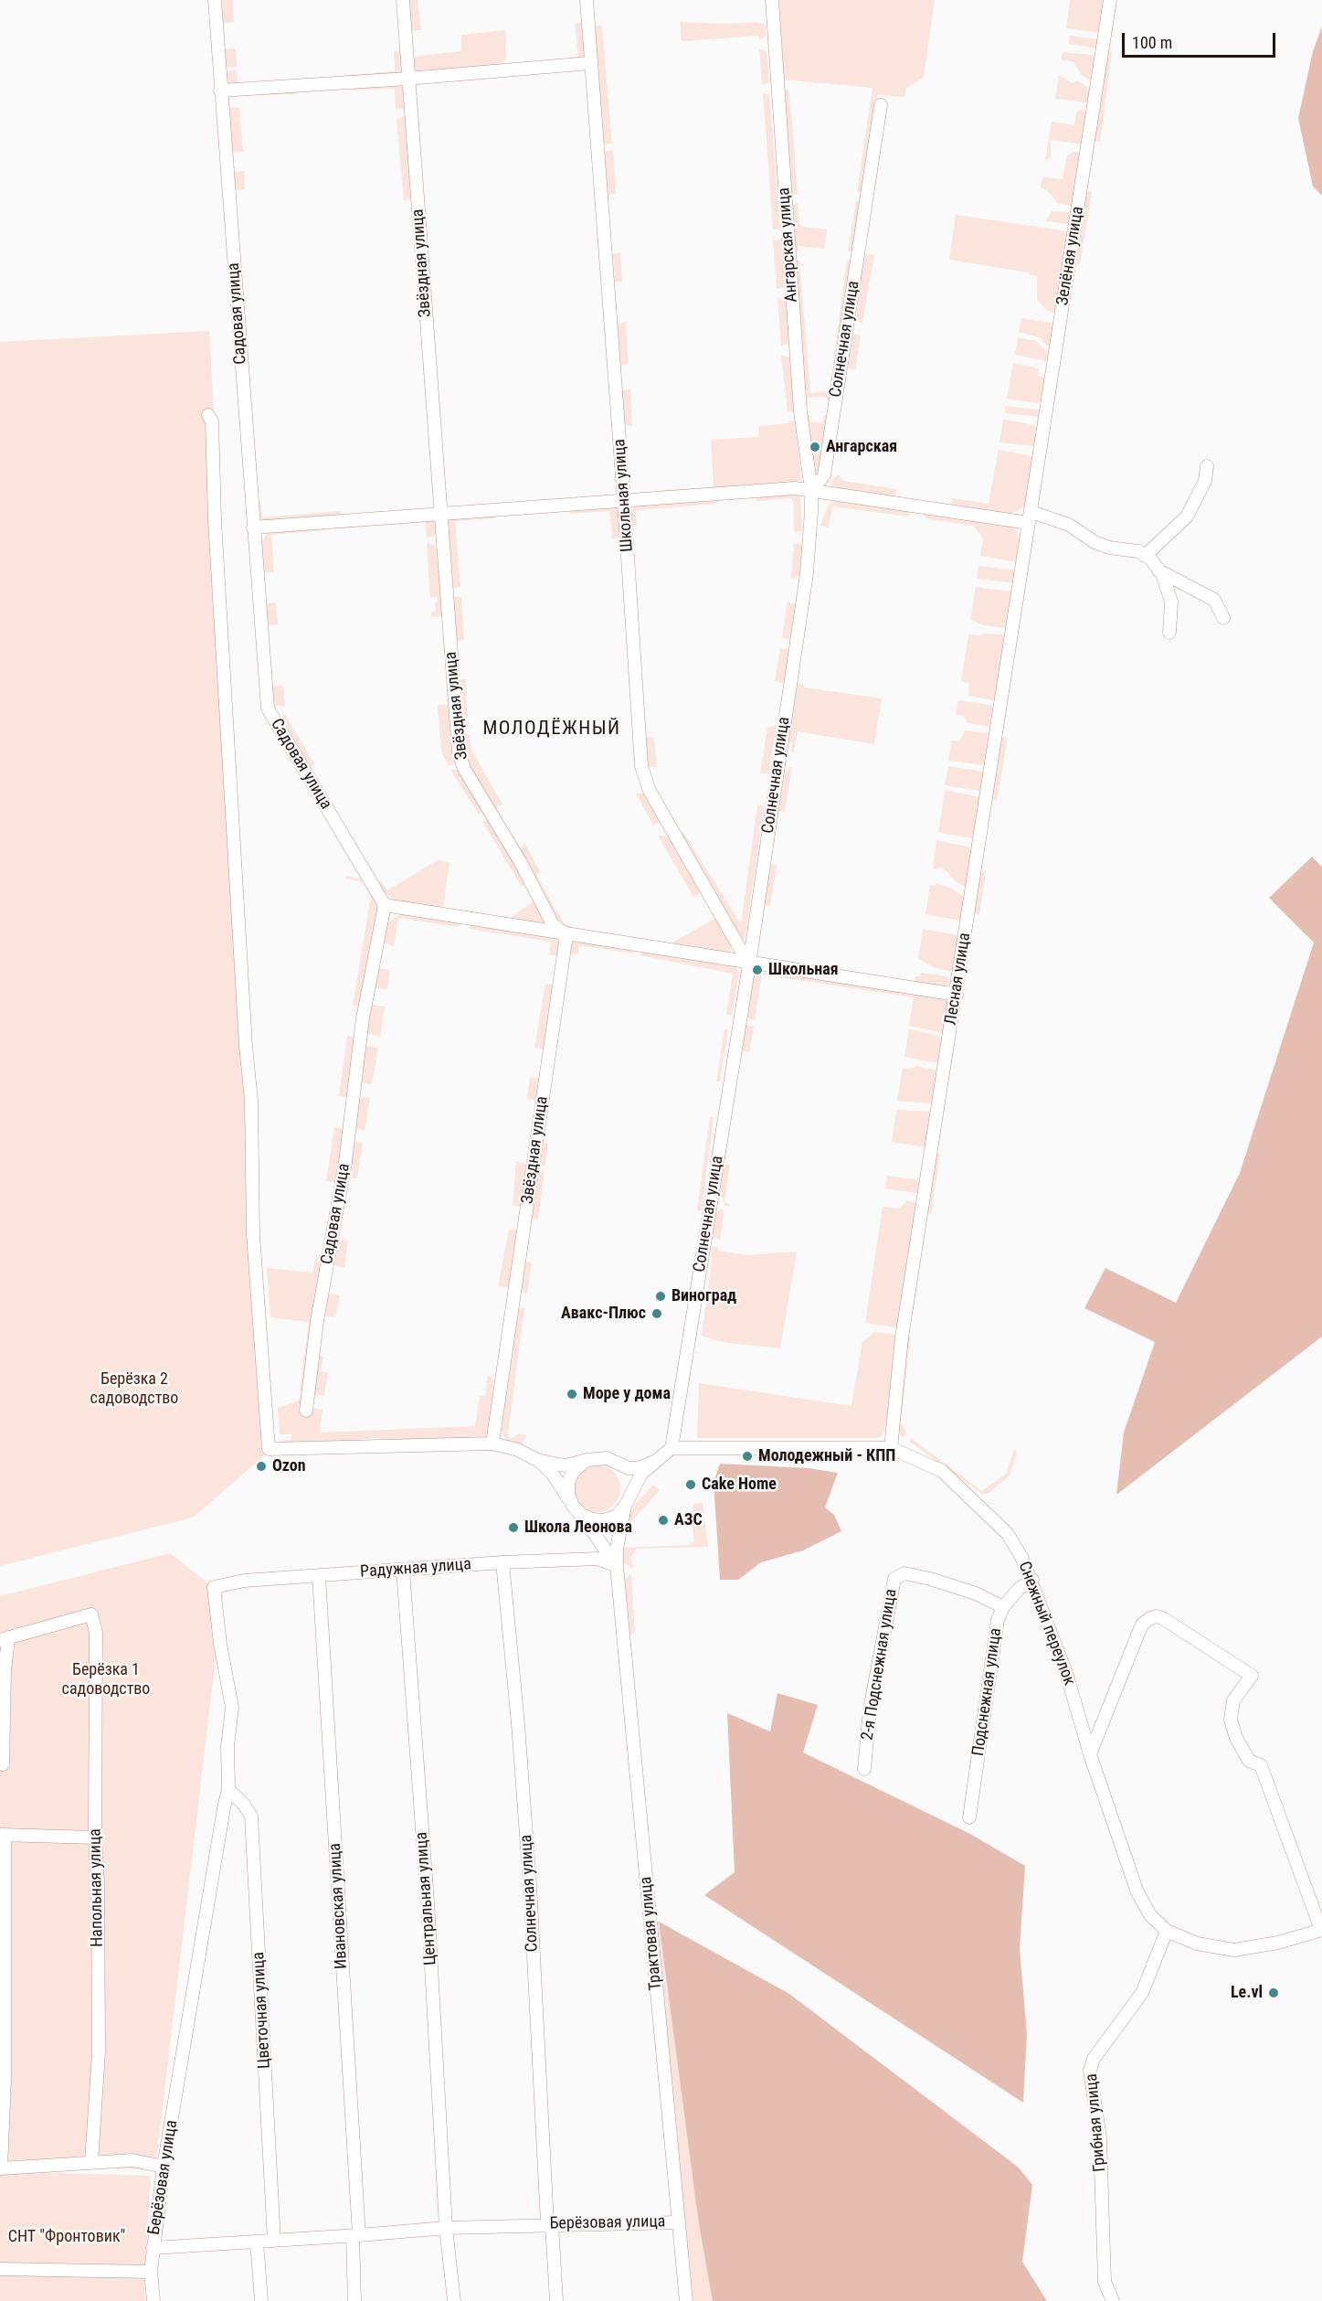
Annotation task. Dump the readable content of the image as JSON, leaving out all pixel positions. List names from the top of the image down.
{
  "streets": {
    "street": [
      "Ангарская улица",
      "Зелёная улица",
      "Звёздная улица",
      "Садовая улица",
      "Солнечная улица",
      "Школьная улица",
      "Лесная улица",
      "Радужная улица",
      "Снежный переулок",
      "2-я Подснежная улица",
      "Подснежная улица",
      "Напольная улица",
      "Центральная улица",
      "Ивановская улица",
      "Трактовая улица",
      "Цветочная улица",
      "Грибная улица",
      "Берёзовая улица"
    ]
  },
  "crossings": [
    ["Ангарская улица", "Солнечная улица"],
    ["Зелёная улица", "Лесная улица"],
    ["Солнечная улица", "Школьная улица"],
    ["Солнечная улица", "Радужная улица"],
    ["Солнечная улица", "Снежный переулок"],
    ["Солнечная улица", "Берёзовая улица"],
    ["Лесная улица", "Снежный переулок"],
    ["Радужная улица", "Центральная улица"],
    ["Радужная улица", "Ивановская улица"],
    ["Радужная улица", "Трактовая улица"],
    ["Радужная улица", "Берёзовая улица"],
    ["Снежный переулок", "Подснежная улица"],
    ["Снежный переулок", "Грибная улица"],
    ["2-я Подснежная улица", "Подснежная улица"],
    ["Центральная улица", "Берёзовая улица"],
    ["Ивановская улица", "Берёзовая улица"],
    ["Трактовая улица", "Берёзовая улица"],
    ["Цветочная улица", "Берёзовая улица"]
  ],
  "districts": ["МОЛОДЁЖНЫЙ"],
  "parks": ["Берёзка 2 садоводство", "Берёзка 1 садоводство", "СНТ \"Фронтовик\""],
  "places": [
    "Ангарская",
    "Школьная",
    "Виноград",
    "Авакс-Плюс",
    "Море у дома",
    "Молодежный - КПП",
    "Ozon",
    "Cake Home",
    "АЗС",
    "Школа Леонова",
    "Le.vl"
  ],
  "scale_bar": "100 m"
}
